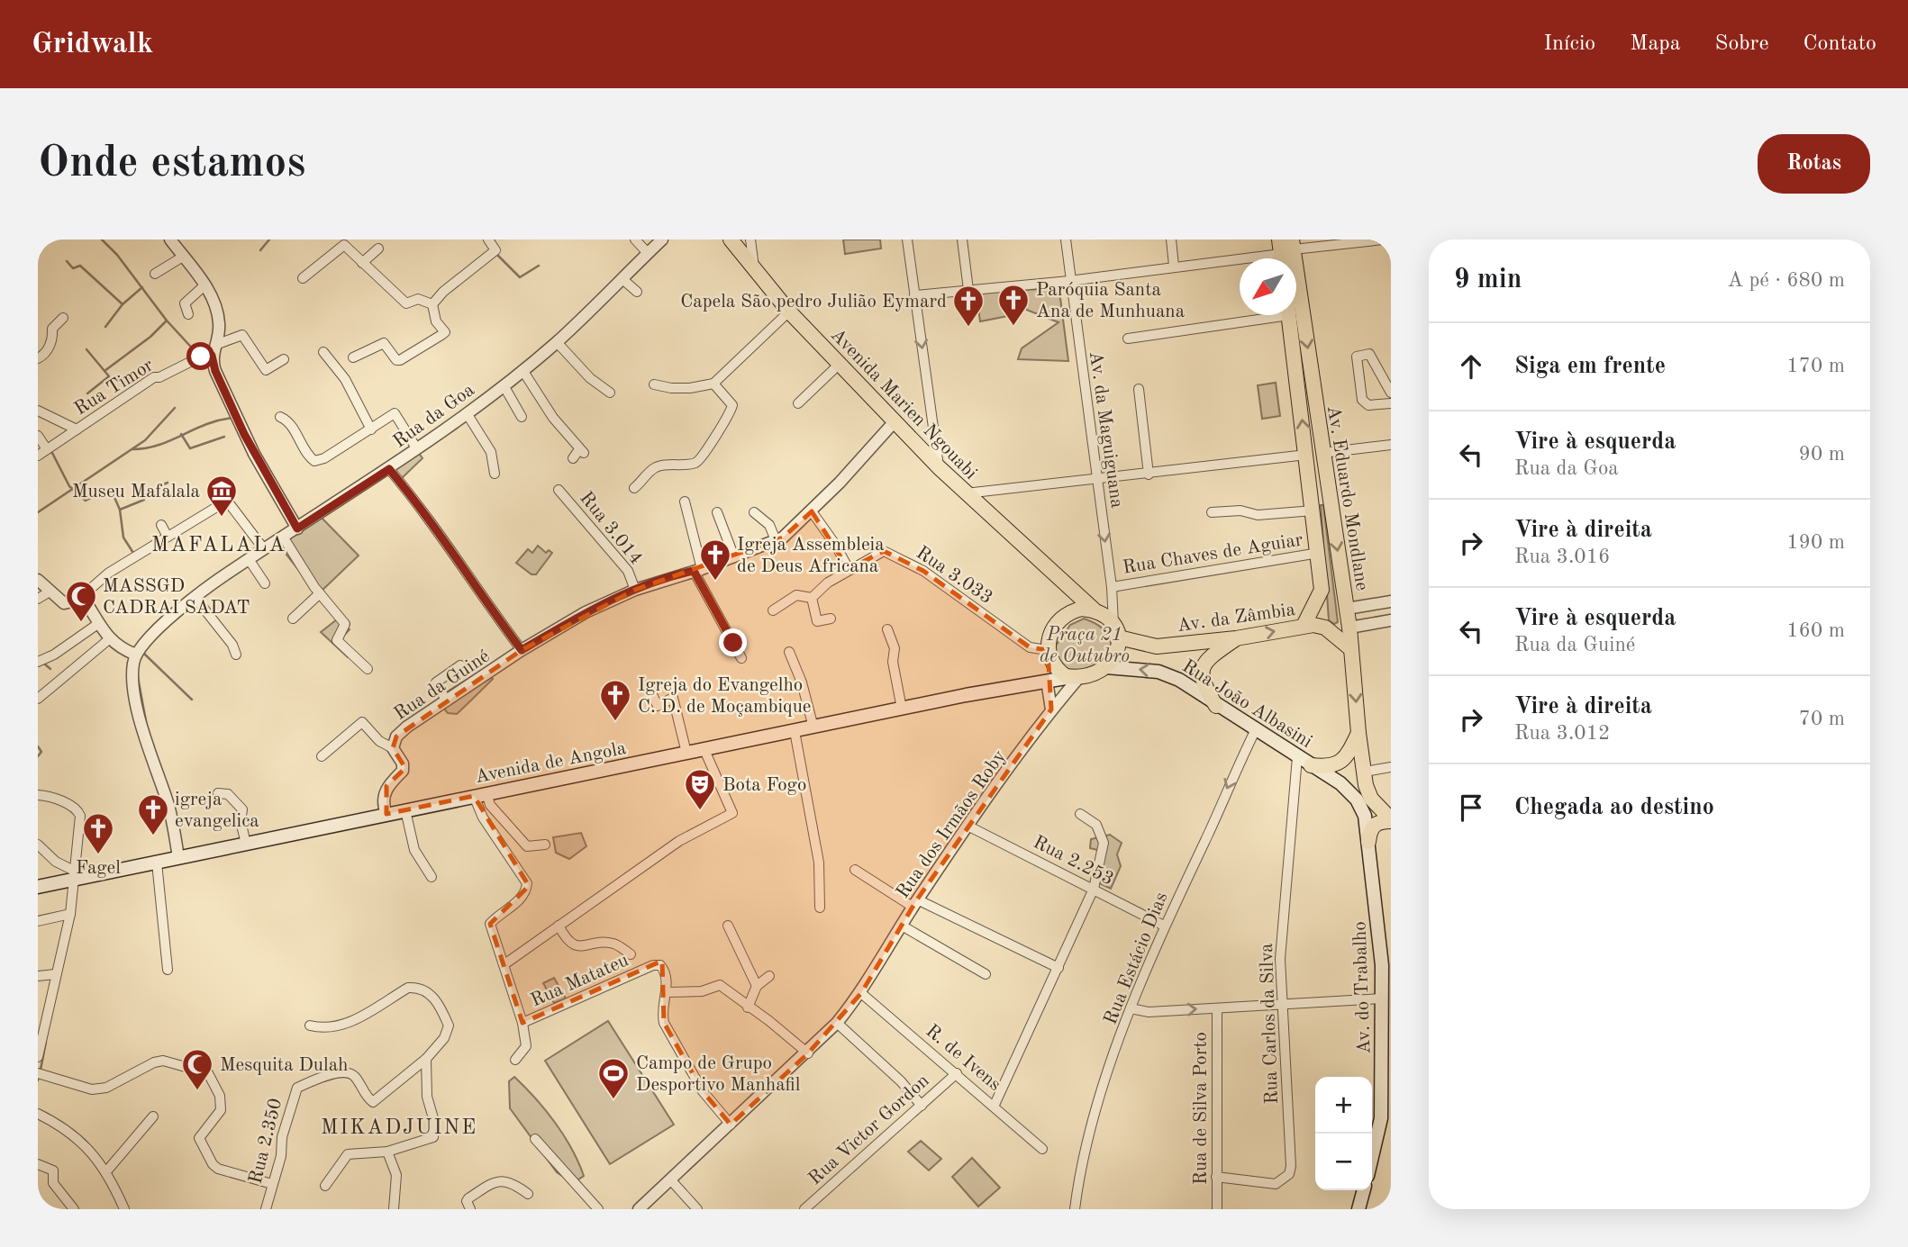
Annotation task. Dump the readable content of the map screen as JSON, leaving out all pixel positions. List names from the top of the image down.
{
  "streets": {
    "main road": [
      "Avenida Marien Ngouabi",
      "Av. Eduardo Mondlane",
      "Av. da Zâmbia",
      "Rua João Albasini",
      "Avenida de Angola",
      "Av. do Trabalho"
    ],
    "street": [
      "Rua Timor",
      "Rua da Goa",
      "Av. da Maguiguana",
      "Rua 3.014",
      "Rua Chaves de Aguiar",
      "Rua 3.033",
      "Rua da Guiné",
      "Rua dos Irmãos Roby",
      "Rua 2.253",
      "Rua Estácio Dias",
      "Rua Matateu",
      "Rua Carlos da Silva",
      "R. de Ivens",
      "Rua de Silva Porto",
      "Rua Victor Gordon",
      "Rua 2.350"
    ]
  },
  "crossings": [
    ["Avenida Marien Ngouabi", "Av. da Maguiguana"],
    ["Avenida Marien Ngouabi", "Rua 3.033"],
    ["Avenida Marien Ngouabi", "Av. da Zâmbia"],
    ["Avenida Marien Ngouabi", "Rua da Guiné"],
    ["Avenida Marien Ngouabi", "Rua João Albasini"],
    ["Avenida Marien Ngouabi", "Avenida de Angola"],
    ["Avenida Marien Ngouabi", "Rua dos Irmãos Roby"],
    ["Av. da Maguiguana", "Rua Chaves de Aguiar"],
    ["Av. da Maguiguana", "Rua 3.033"],
    ["Av. da Maguiguana", "Av. da Zâmbia"],
    ["Av. da Maguiguana", "Rua João Albasini"],
    ["Av. da Maguiguana", "Avenida de Angola"],
    ["Av. da Maguiguana", "Rua dos Irmãos Roby"],
    ["Av. Eduardo Mondlane", "Rua Chaves de Aguiar"],
    ["Av. Eduardo Mondlane", "Av. da Zâmbia"],
    ["Av. Eduardo Mondlane", "Rua João Albasini"],
    ["Av. Eduardo Mondlane", "Rua Estácio Dias"],
    ["Av. Eduardo Mondlane", "Av. do Trabalho"],
    ["Av. Eduardo Mondlane", "Rua Carlos da Silva"],
    ["Rua 3.014", "Rua da Guiné"],
    ["Rua 3.033", "Av. da Zâmbia"],
    ["Rua 3.033", "Rua João Albasini"],
    ["Rua 3.033", "Avenida de Angola"],
    ["Rua 3.033", "Rua dos Irmãos Roby"],
    ["Av. da Zâmbia", "Rua João Albasini"],
    ["Av. da Zâmbia", "Avenida de Angola"],
    ["Av. da Zâmbia", "Rua dos Irmãos Roby"],
    ["Av. da Zâmbia", "Rua Estácio Dias"],
    ["Av. da Zâmbia", "Rua Carlos da Silva"],
    ["Rua da Guiné", "Avenida de Angola"],
    ["Rua João Albasini", "Avenida de Angola"],
    ["Rua João Albasini", "Rua dos Irmãos Roby"],
    ["Rua João Albasini", "Rua Estácio Dias"],
    ["Rua João Albasini", "Av. do Trabalho"],
    ["Rua João Albasini", "Rua Carlos da Silva"],
    ["Avenida de Angola", "Rua dos Irmãos Roby"],
    ["Avenida de Angola", "Rua Matateu"],
    ["Rua dos Irmãos Roby", "Rua 2.253"],
    ["Rua dos Irmãos Roby", "R. de Ivens"],
    ["Rua 2.253", "Rua Estácio Dias"],
    ["Rua Estácio Dias", "Rua Carlos da Silva"],
    ["Rua Carlos da Silva", "Rua de Silva Porto"],
    ["R. de Ivens", "Rua Victor Gordon"]
  ],
  "one_way": ["Rua João Albasini", "Rua Estácio Dias"],
  "districts": ["MAFALALA", "MIKADJUINE"],
  "parks": ["Praça 21 de Outubro"],
  "places": {
    "church": [
      "Paróquia Santa Ana de Munhuana",
      "Capela São pedro Julião Eymard",
      "Igreja Assembleia de Deus Africana",
      "Igreja do Evangelho C. D. de Moçambique",
      "igreja evangelica",
      "Fagel"
    ],
    "museum": ["Museu Mafalala"],
    "mosque": ["MASSGD CADRAI SADAT", "Mesquita Dulah"],
    "theatre": ["Bota Fogo"],
    "sports": ["Campo de Grupo Desportivo Manhafil"]
  },
  "north": "bottom left",
  "page": {
    "header": "Gridwalk",
    "nav": [
      "Início",
      "Mapa",
      "Sobre",
      "Contato"
    ],
    "buttons": "Rotas",
    "title": "Onde estamos",
    "heading": ["9 min", "A pé · 680 m"],
    "list": [
      ["Siga em frente", "170 m"],
      ["Vire à esquerda", "Rua da Goa", "90 m"],
      ["Vire à direita", "Rua 3.016", "190 m"],
      ["Vire à esquerda", "Rua da Guiné", "160 m"],
      ["Vire à direita", "Rua 3.012", "70 m"],
      "Chegada ao destino"
    ],
    "map_buttons": ["+", "−"]
  }
}
